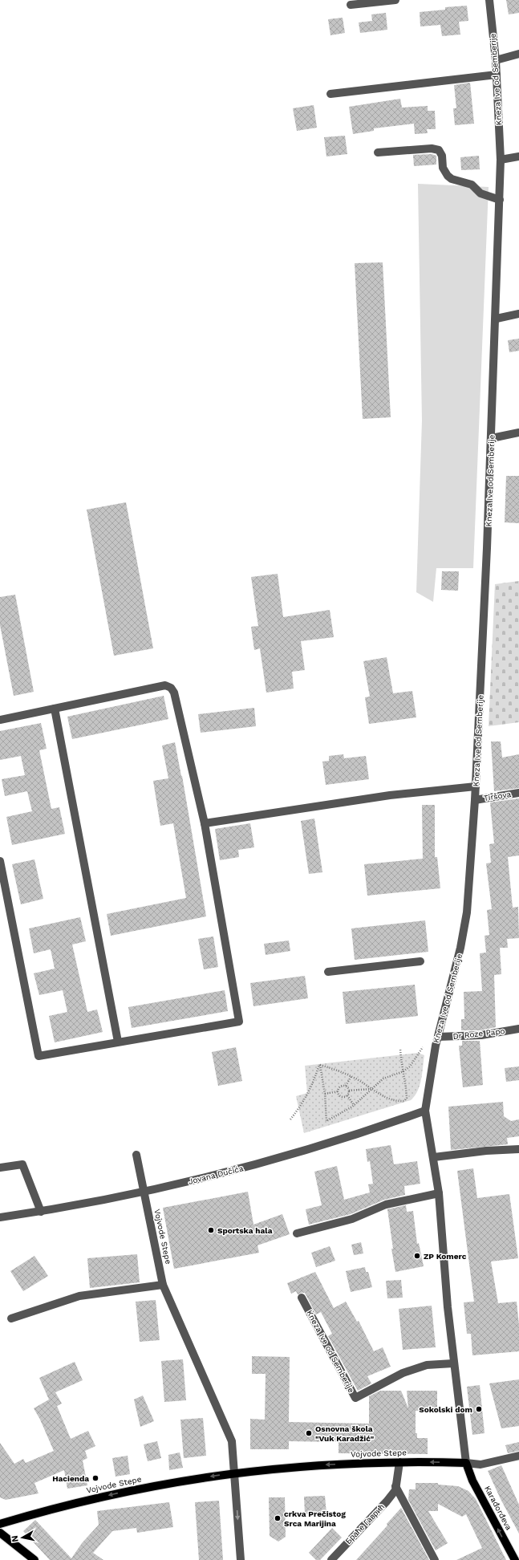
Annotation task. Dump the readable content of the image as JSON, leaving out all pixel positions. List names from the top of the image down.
{
  "streets": {
    "main road": ["Vojvode Stepe", "Karađorđeva"],
    "street": [
      "Kneza Ive od Semberije",
      "Tiršova",
      "Dr Roze Papo",
      "Jovana Dučića",
      "Браће Гаврић"
    ]
  },
  "crossings": [
    ["Kneza Ive od Semberije", "Tiršova"],
    ["Kneza Ive od Semberije", "Dr Roze Papo"],
    ["Kneza Ive od Semberije", "Jovana Dučića"],
    ["Kneza Ive od Semberije", "Vojvode Stepe"],
    ["Kneza Ive od Semberije", "Karađorđeva"],
    ["Jovana Dučića", "Vojvode Stepe"],
    ["Vojvode Stepe", "Karađorđeva"],
    ["Vojvode Stepe", "Браће Гаврић"]
  ],
  "one_way": ["Vojvode Stepe", "Karađorđeva"],
  "places": [
    "Sportska hala",
    "ZP Komerc",
    "Sokolski dom",
    "Osnovna škola \"Vuk Karadžić\"",
    "Hacienda",
    "crkva Prečistog Srca Marijina"
  ],
  "north": "left"
}
